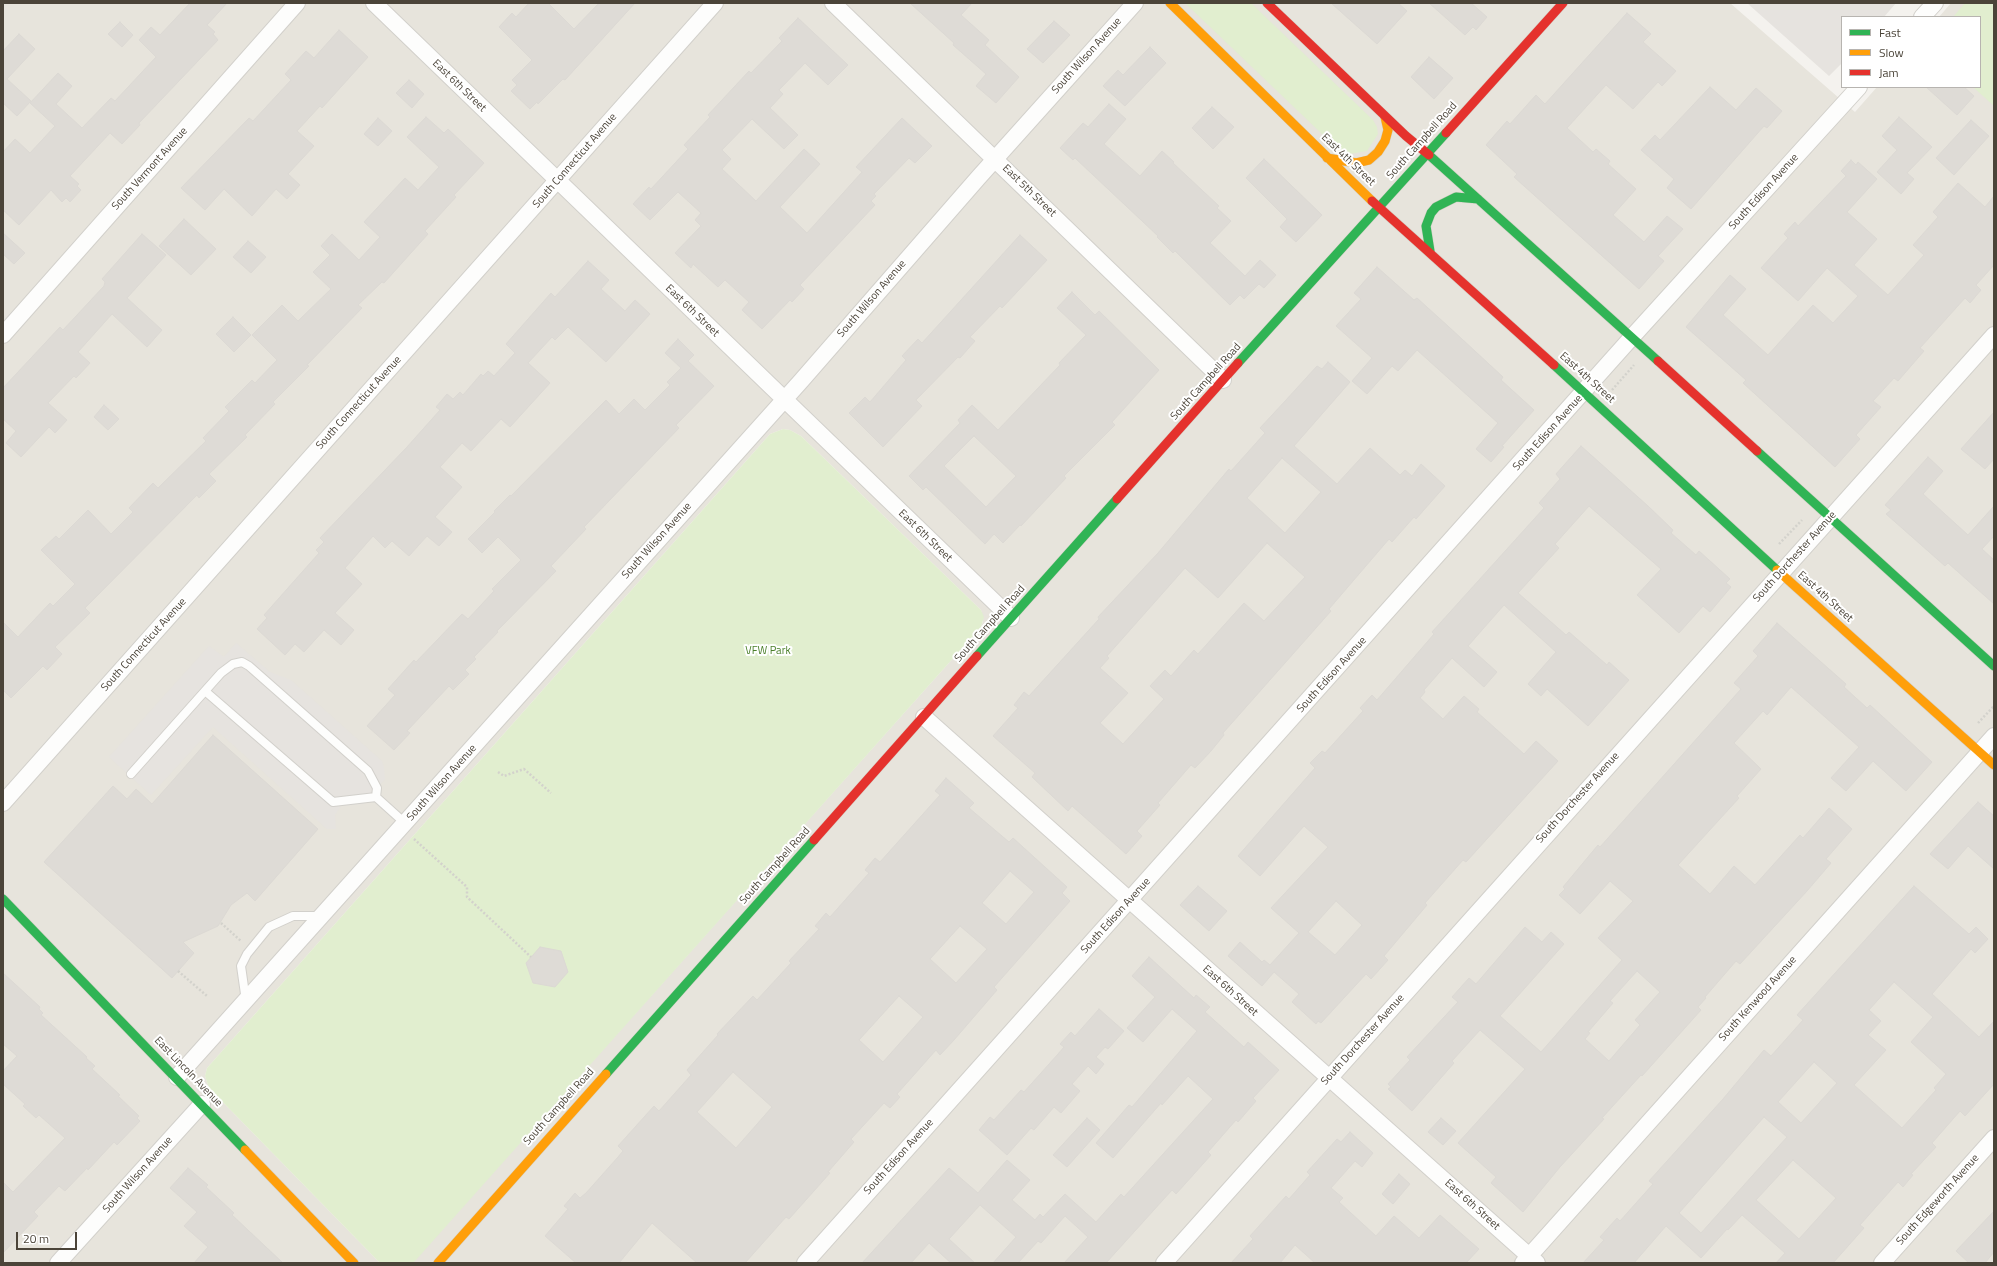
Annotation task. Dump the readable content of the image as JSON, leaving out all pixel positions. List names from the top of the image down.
{
  "streets": {
    "street": [
      "South Wilson Avenue",
      "East 6th Street",
      "South Campbell Road",
      "East 4th Street",
      "South Connecticut Avenue",
      "South Vermont Avenue",
      "East 5th Street",
      "South Edison Avenue",
      "South Dorchester Avenue",
      "South Kenwood Avenue",
      "East Lincoln Avenue",
      "South Edgeworth Avenue"
    ]
  },
  "crossings": [
    ["South Wilson Avenue", "East 6th Street"],
    ["South Wilson Avenue", "East 5th Street"],
    ["South Wilson Avenue", "East Lincoln Avenue"],
    ["East 6th Street", "South Campbell Road"],
    ["East 6th Street", "South Connecticut Avenue"],
    ["East 6th Street", "South Edison Avenue"],
    ["East 6th Street", "South Dorchester Avenue"],
    ["East 6th Street", "South Kenwood Avenue"],
    ["South Campbell Road", "East 4th Street"],
    ["South Campbell Road", "East 5th Street"],
    ["East 4th Street", "South Edison Avenue"],
    ["East 4th Street", "South Dorchester Avenue"],
    ["East 4th Street", "South Kenwood Avenue"]
  ],
  "parks": ["VFW Park"],
  "legend": ["Fast", "Slow", "Jam"],
  "scale_bar": "20 m"
}
